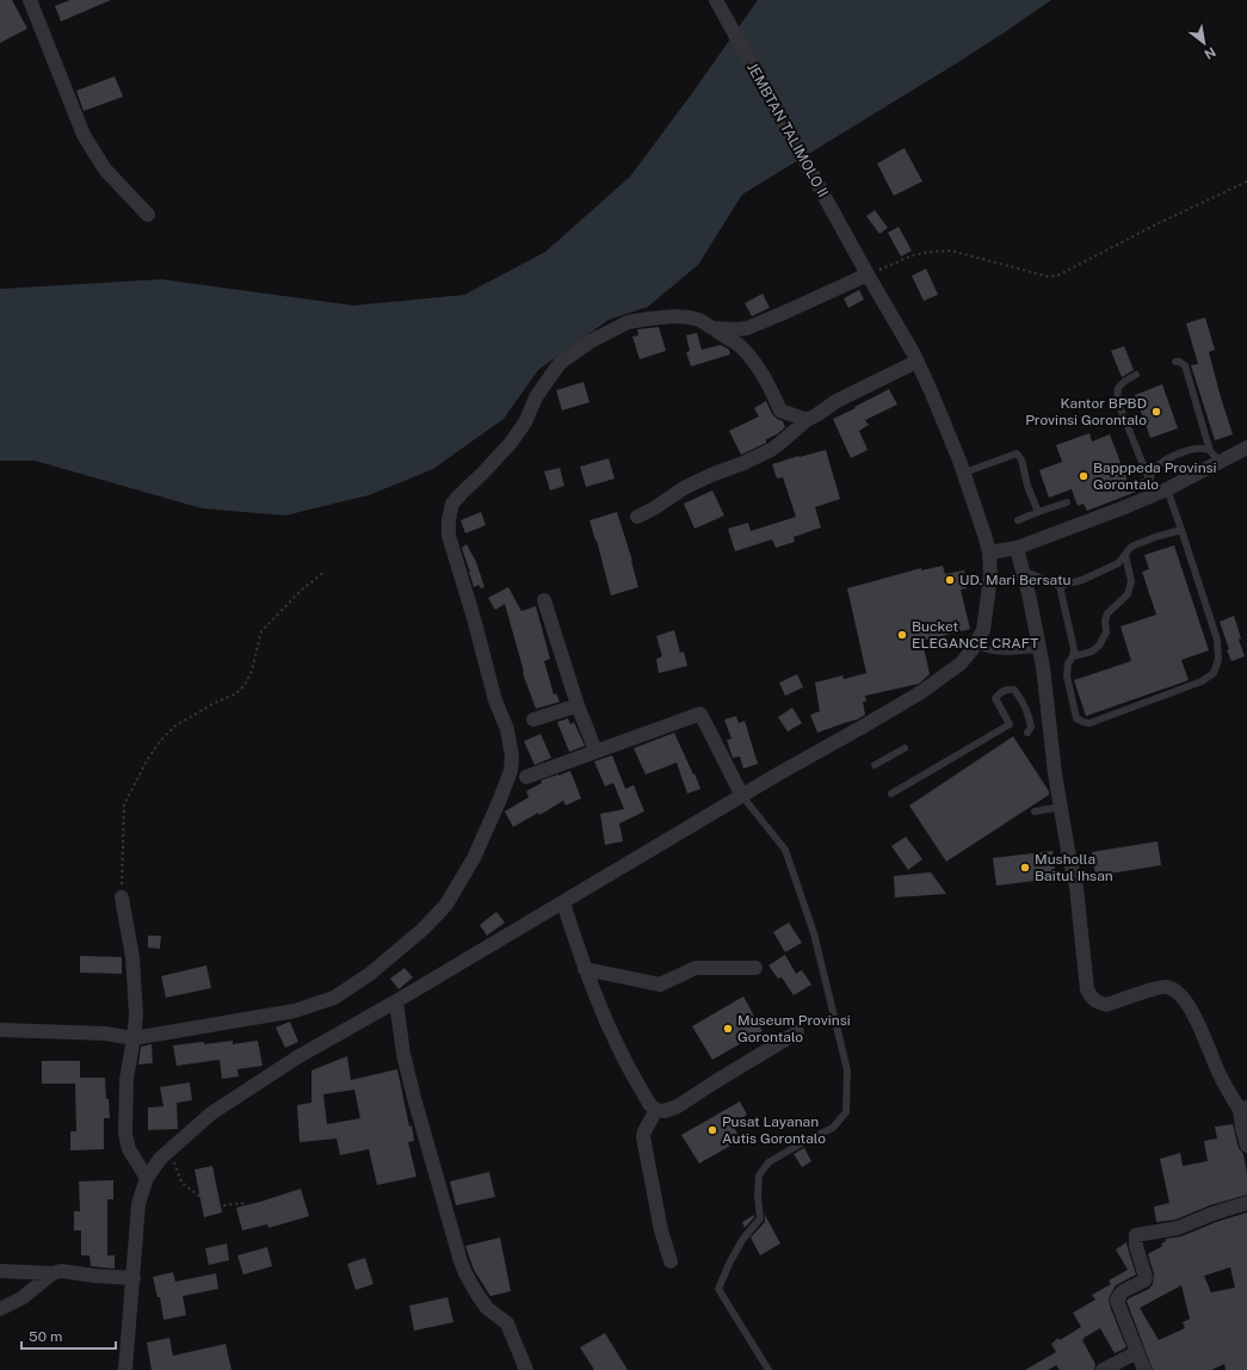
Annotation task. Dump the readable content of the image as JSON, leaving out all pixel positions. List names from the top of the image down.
{
  "streets": {
    "street": ["JEMBTAN TALIMOLO II"]
  },
  "places": [
    "Kantor BPBD Provinsi Gorontalo",
    "Bapppeda Provinsi Gorontalo",
    "UD. Mari Bersatu",
    "Bucket ELEGANCE CRAFT",
    "Musholla Baitul Ihsan",
    "Museum Provinsi Gorontalo",
    "Pusat Layanan Autis Gorontalo"
  ],
  "scale_bar": "50 m",
  "north": "bottom right"
}
